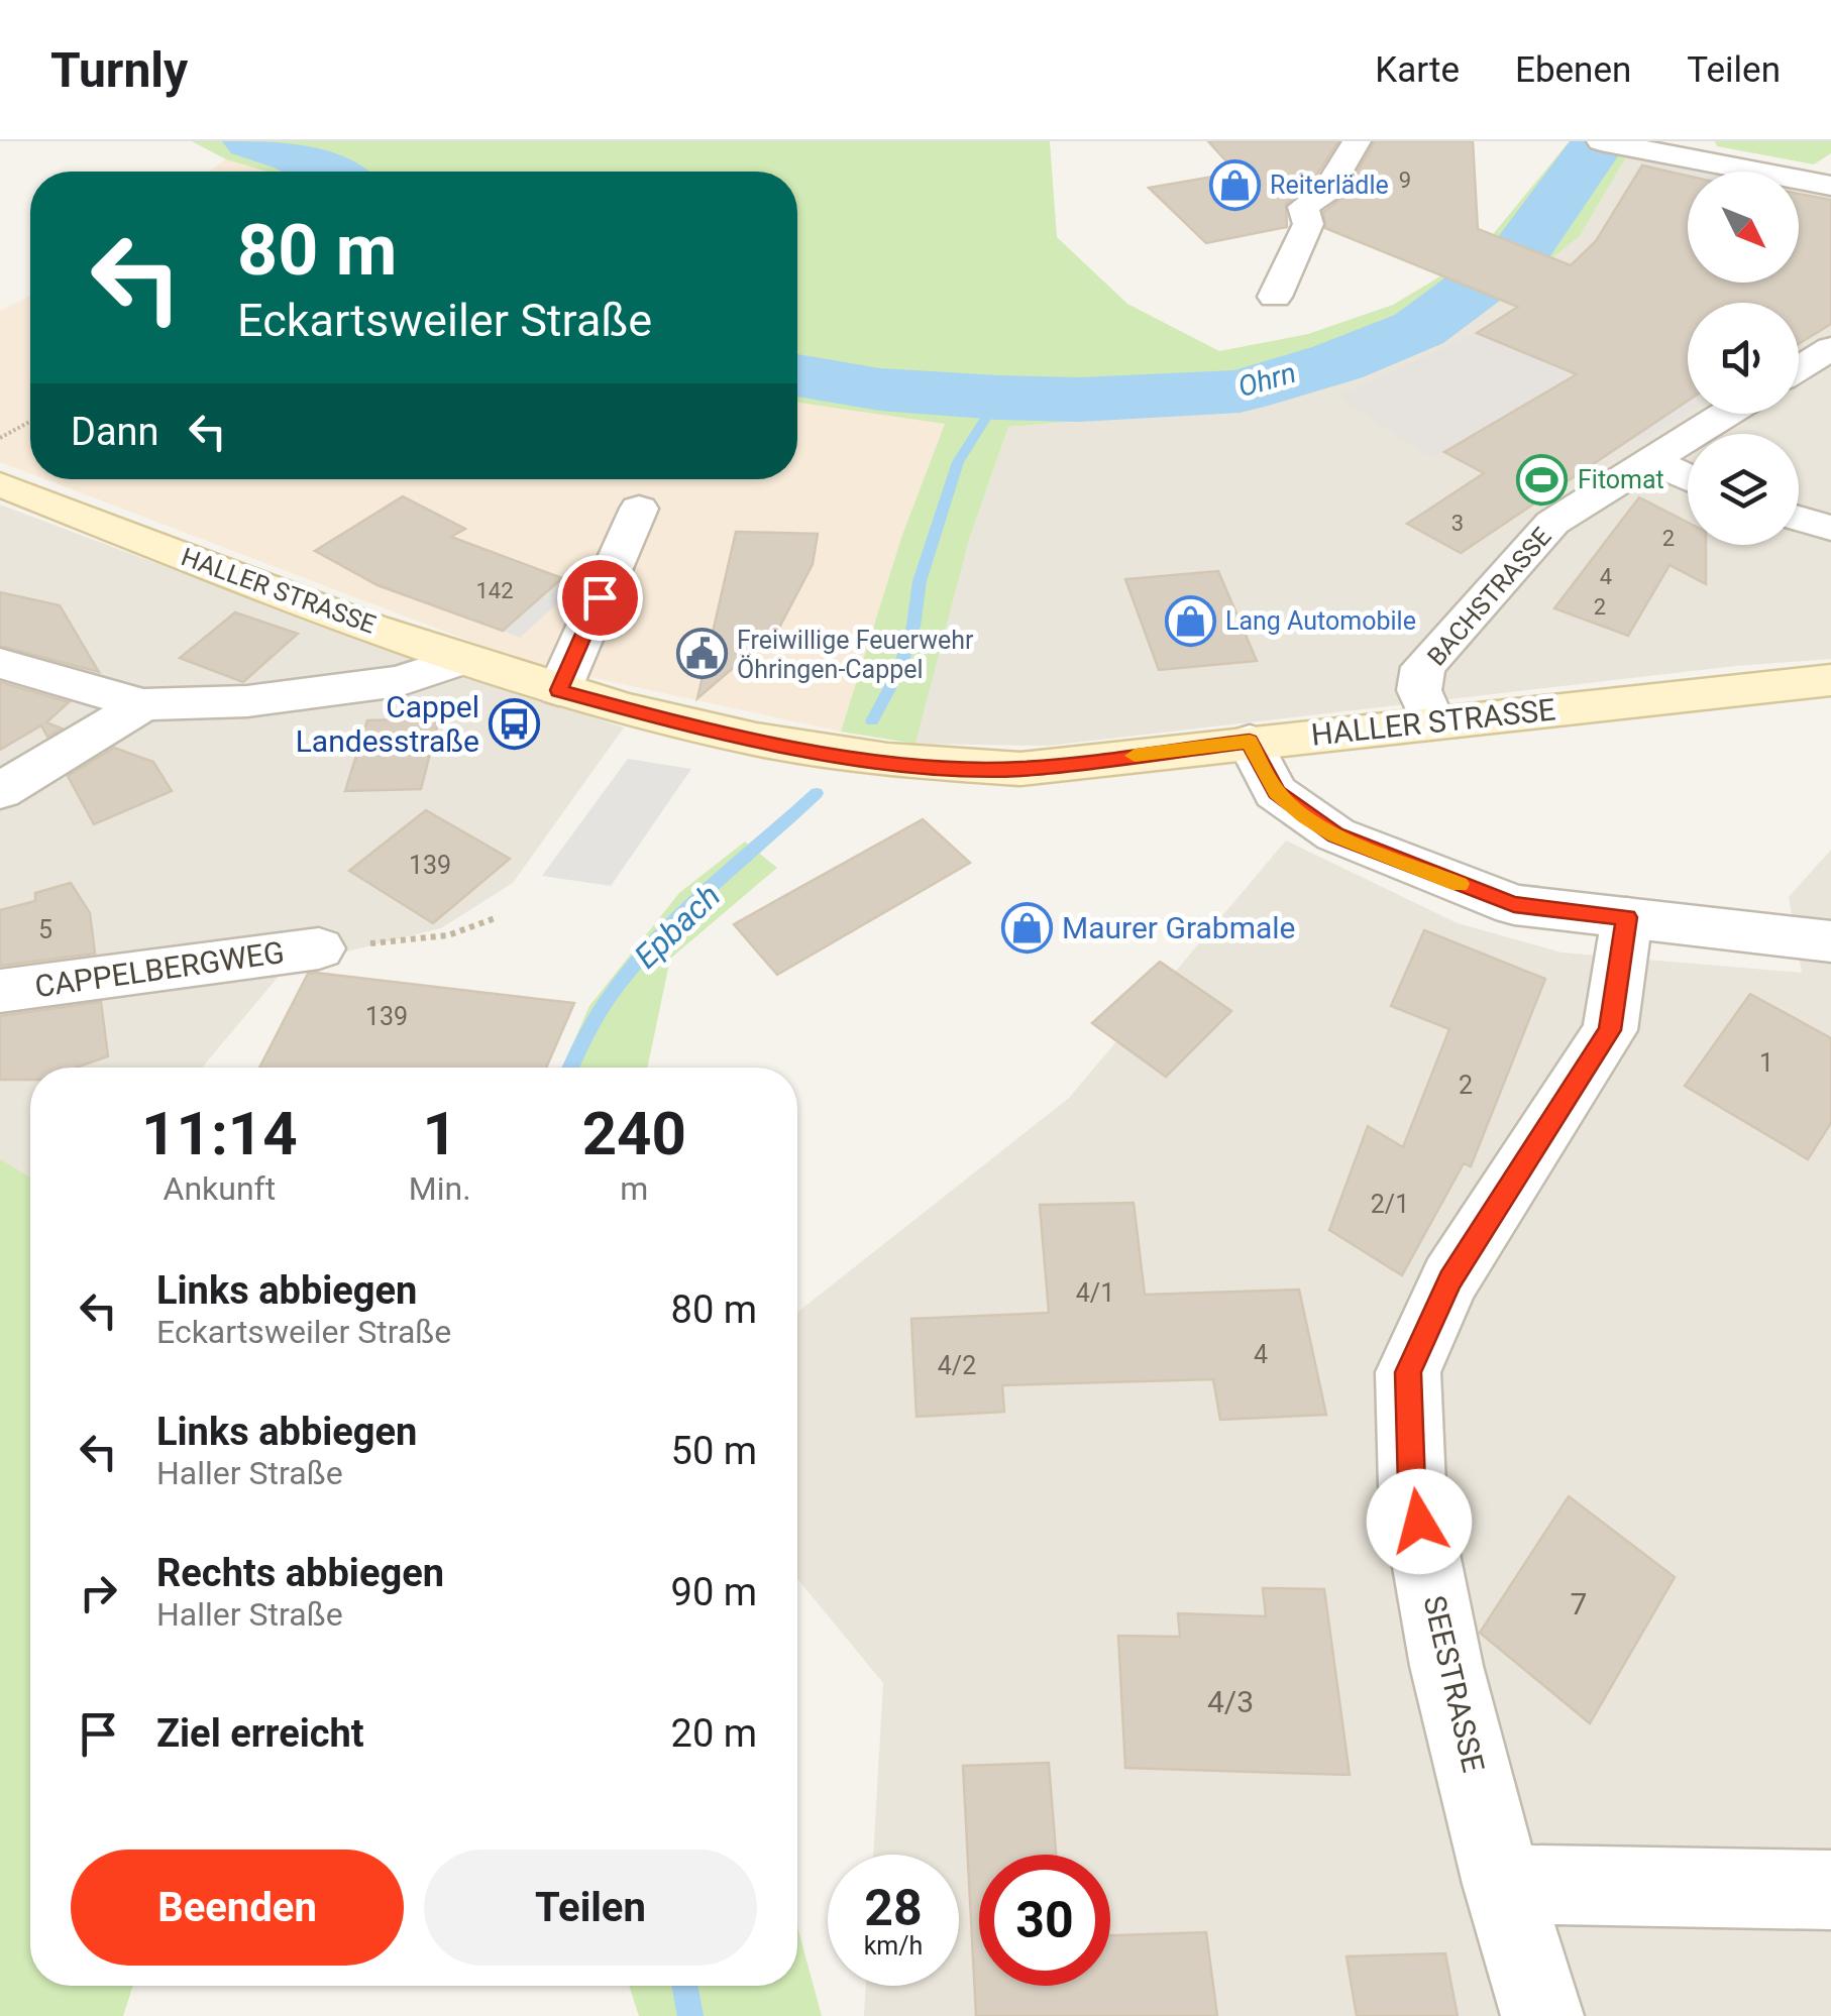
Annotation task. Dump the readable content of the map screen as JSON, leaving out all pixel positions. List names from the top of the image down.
{
  "streets": {
    "main road": ["HALLER STRASSE"],
    "street": ["BACHSTRASSE", "CAPPELBERGWEG", "SEESTRASSE"]
  },
  "crossings": [
    ["HALLER STRASSE", "BACHSTRASSE"]
  ],
  "water": ["Ohrn", "Epbach"],
  "places": {
    "shop": ["Reiterlädle", "Lang Automobile", "Maurer Grabmale"],
    "sports": ["Fitomat"],
    "public building": ["Freiwillige Feuerwehr Öhringen-Cappel"],
    "bus stop": ["Cappel Landesstraße"]
  },
  "house_numbers": [
    "9",
    "3",
    "2",
    "4",
    "142",
    "2",
    "139",
    "5",
    "139",
    "1",
    "2",
    "2/1",
    "4/1",
    "4",
    "4/2",
    "7",
    "4/3"
  ],
  "north": "bottom right",
  "page": {
    "header": "Turnly",
    "nav": ["Karte", "Ebenen", "Teilen"],
    "turn": ["80 m", "Eckartsweiler Straße"],
    "then": "Dann",
    "eta": [
      "11:14",
      "Ankunft",
      "1",
      "Min.",
      "240",
      "m"
    ],
    "list": [
      {
        "name": "Links abbiegen",
        "note": "Eckartsweiler Straße",
        "value": "80 m"
      },
      {
        "name": "Links abbiegen",
        "note": "Haller Straße",
        "value": "50 m"
      },
      {
        "name": "Rechts abbiegen",
        "note": "Haller Straße",
        "value": "90 m"
      },
      {
        "name": "Ziel erreicht",
        "value": "20 m"
      }
    ],
    "buttons": ["Beenden", "Teilen"],
    "speed": "28 km/h",
    "limit": "30"
  }
}
